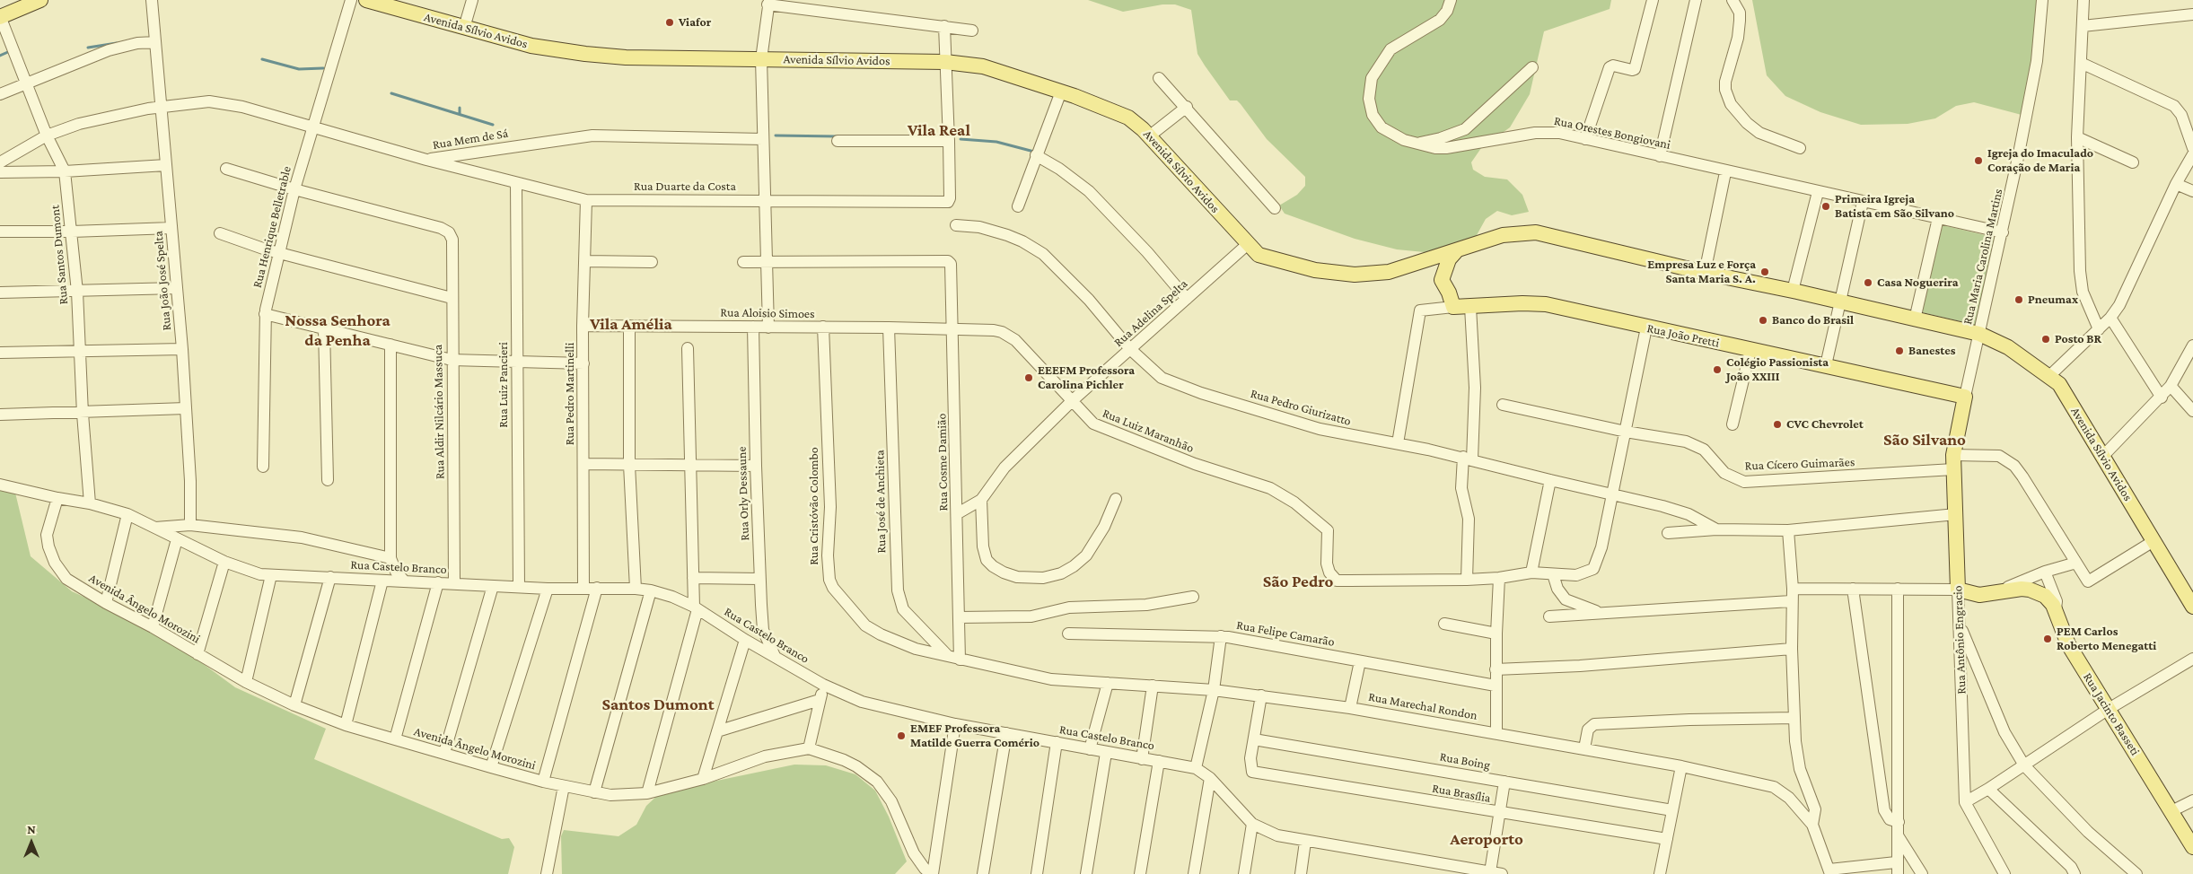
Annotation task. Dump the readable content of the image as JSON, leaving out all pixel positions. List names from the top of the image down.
{
  "streets": {
    "main road": [
      "Avenida Sílvio Avidos",
      "Rua João Pretti",
      "Rua Antônio Engracio",
      "Rua Jacinto Basseti"
    ],
    "street": [
      "Rua Orestes Bongiovani",
      "Rua Mem de Sá",
      "Rua Duarte da Costa",
      "Rua Henrique Belletrable",
      "Rua Santos Dumont",
      "Rua Maria Carolina Martins",
      "Rua João José Spelta",
      "Rua Aloisio Simoes",
      "Rua Adelina Spelta",
      "Rua Luiz Pancieri",
      "Rua Pedro Martinelli",
      "Rua Pedro Giurizatto",
      "Rua Aldir Nilcário Massuca",
      "Rua Luiz Maranhão",
      "Rua Cosme Damião",
      "Rua Cícero Guimarães",
      "Rua Orly Dessaune",
      "Rua José de Anchieta",
      "Rua Cristóvão Colombo",
      "Rua Castelo Branco",
      "Avenida Ângelo Morozini",
      "Rua Felipe Camarão",
      "Rua Marechal Rondon",
      "Rua Boing",
      "Rua Brasília"
    ]
  },
  "crossings": [
    ["Avenida Sílvio Avidos", "Rua Maria Carolina Martins"],
    ["Avenida Sílvio Avidos", "Rua Adelina Spelta"],
    ["Avenida Sílvio Avidos", "Rua Cícero Guimarães"],
    ["Rua Orestes Bongiovani", "Rua Maria Carolina Martins"],
    ["Rua Mem de Sá", "Rua Duarte da Costa"],
    ["Rua Mem de Sá", "Rua Henrique Belletrable"],
    ["Rua Mem de Sá", "Rua Santos Dumont"],
    ["Rua Mem de Sá", "Rua João José Spelta"],
    ["Rua Duarte da Costa", "Rua Luiz Pancieri"],
    ["Rua Duarte da Costa", "Rua Pedro Martinelli"],
    ["Rua Henrique Belletrable", "Rua Aldir Nilcário Massuca"],
    ["Rua Santos Dumont", "Rua Castelo Branco"],
    ["Rua Aloisio Simoes", "Rua Pedro Martinelli"],
    ["Rua Aloisio Simoes", "Rua Luiz Maranhão"],
    ["Rua Aloisio Simoes", "Rua Cosme Damião"],
    ["Rua Aloisio Simoes", "Rua Orly Dessaune"],
    ["Rua Aloisio Simoes", "Rua José de Anchieta"],
    ["Rua Aloisio Simoes", "Rua Cristóvão Colombo"],
    ["Rua Adelina Spelta", "Rua Pedro Giurizatto"],
    ["Rua Adelina Spelta", "Rua Luiz Maranhão"],
    ["Rua Adelina Spelta", "Rua Cosme Damião"],
    ["Rua João Pretti", "Rua Antônio Engracio"],
    ["Rua Luiz Pancieri", "Rua Castelo Branco"],
    ["Rua Pedro Martinelli", "Rua Castelo Branco"],
    ["Rua Pedro Giurizatto", "Rua Antônio Engracio"],
    ["Rua Aldir Nilcário Massuca", "Rua Castelo Branco"],
    ["Rua Luiz Maranhão", "Rua Cosme Damião"],
    ["Rua Cosme Damião", "Rua Cristóvão Colombo"],
    ["Rua Cosme Damião", "Rua Marechal Rondon"],
    ["Rua Cícero Guimarães", "Rua Antônio Engracio"],
    ["Rua Orly Dessaune", "Rua Castelo Branco"],
    ["Rua José de Anchieta", "Rua Cristóvão Colombo"],
    ["Rua Cristóvão Colombo", "Rua Marechal Rondon"],
    ["Rua Castelo Branco", "Avenida Ângelo Morozini"],
    ["Rua Antônio Engracio", "Rua Jacinto Basseti"],
    ["Rua Boing", "Rua Brasília"]
  ],
  "districts": [
    "Vila Real",
    "Nossa Senhora da Penha",
    "Vila Amélia",
    "São Silvano",
    "São Pedro",
    "Santos Dumont",
    "Aeroporto"
  ],
  "places": [
    "Viafor",
    "Igreja do Imaculado Coração de Maria",
    "Primeira Igreja Batista em São Silvano",
    "Empresa Luz e Força Santa Maria S. A.",
    "Casa Noguerira",
    "Pneumax",
    "Banco do Brasil",
    "Posto BR",
    "Banestes",
    "Colégio Passionista João XXIII",
    "EEEFM Professora Carolina Pichler",
    "CVC Chevrolet",
    "PEM Carlos Roberto Menegatti",
    "EMEF Professora Matilde Guerra Comério"
  ],
  "north": "top"
}
